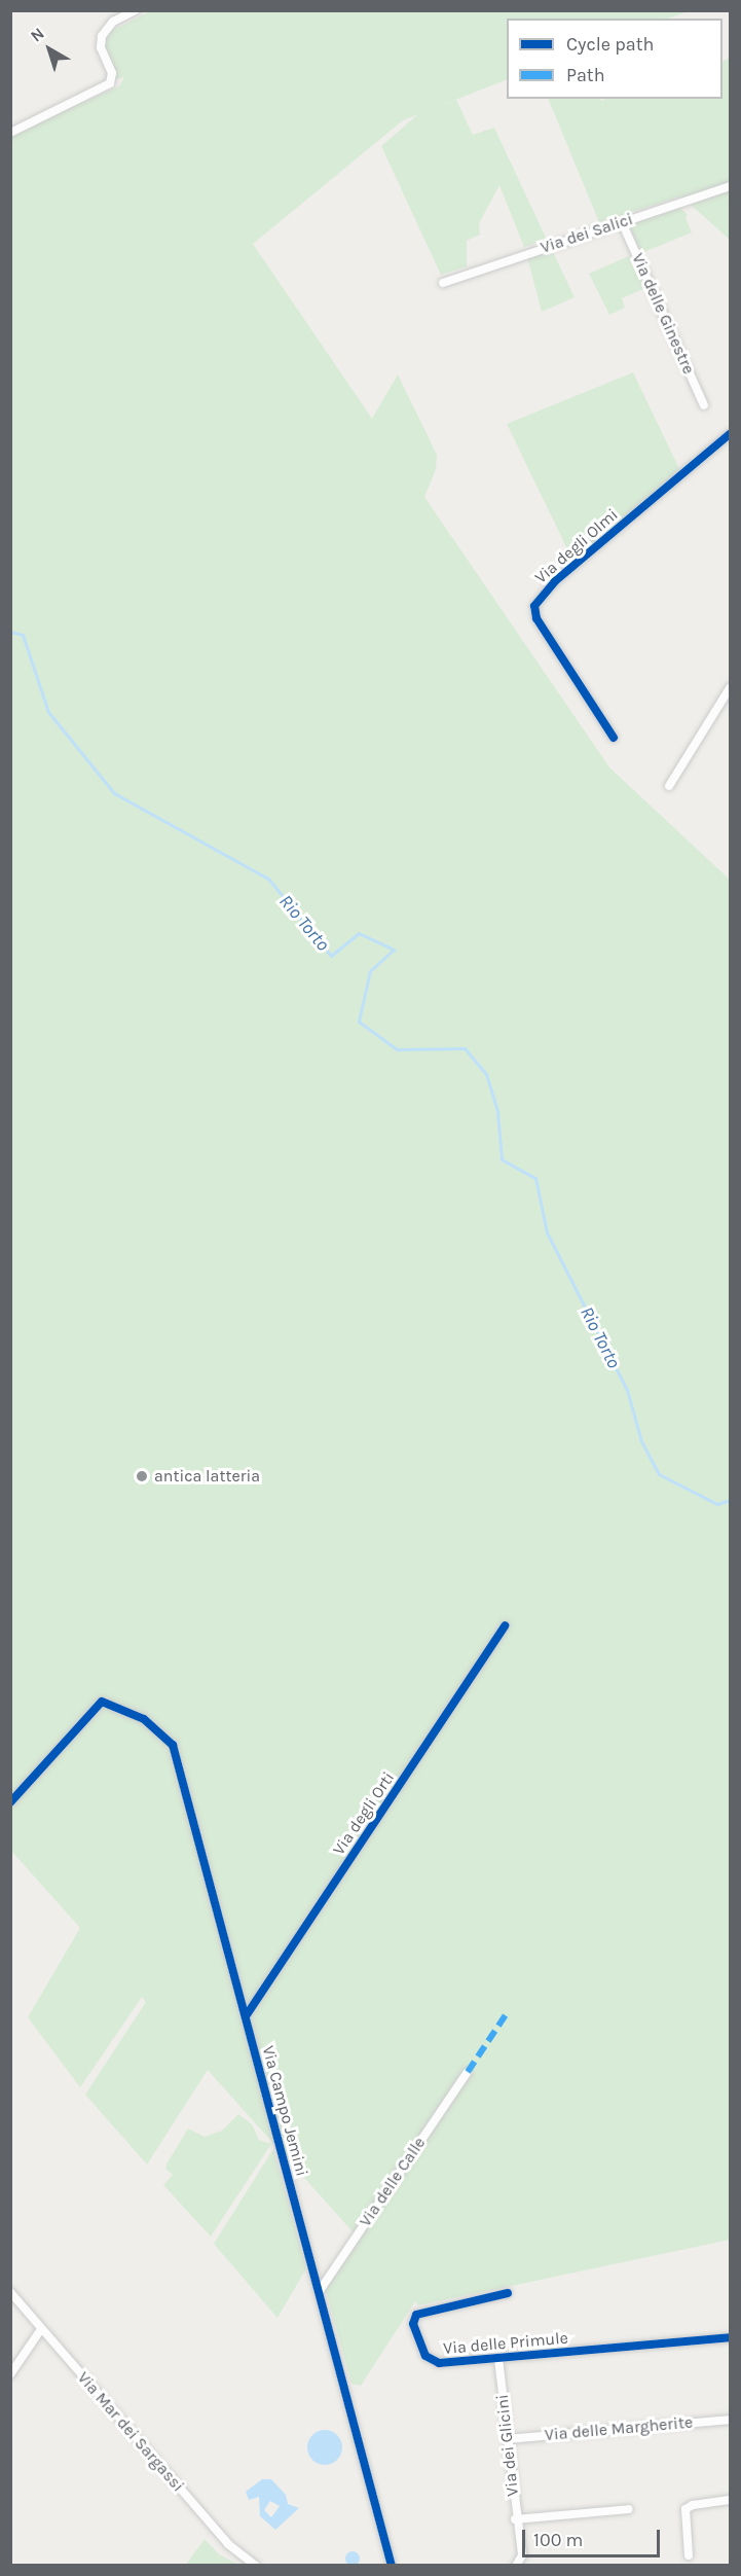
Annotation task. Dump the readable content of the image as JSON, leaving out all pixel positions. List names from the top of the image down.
{
  "streets": {
    "street": [
      "Via dei Salici",
      "Via delle Ginestre",
      "Via degli Olmi",
      "Via degli Orti",
      "Via Campo Jemini",
      "Via delle Calle",
      "Via delle Primule",
      "Via delle Margherite",
      "Via Mar dei Sargassi",
      "Via dei Glicini"
    ]
  },
  "crossings": [
    ["Via dei Salici", "Via delle Ginestre"],
    ["Via degli Orti", "Via Campo Jemini"],
    ["Via Campo Jemini", "Via delle Calle"],
    ["Via delle Primule", "Via dei Glicini"],
    ["Via delle Margherite", "Via dei Glicini"]
  ],
  "water": ["Rio Torto"],
  "places": ["antica latteria"],
  "legend": ["Cycle path", "Path"],
  "scale_bar": "100 m",
  "north": "top left"
}
